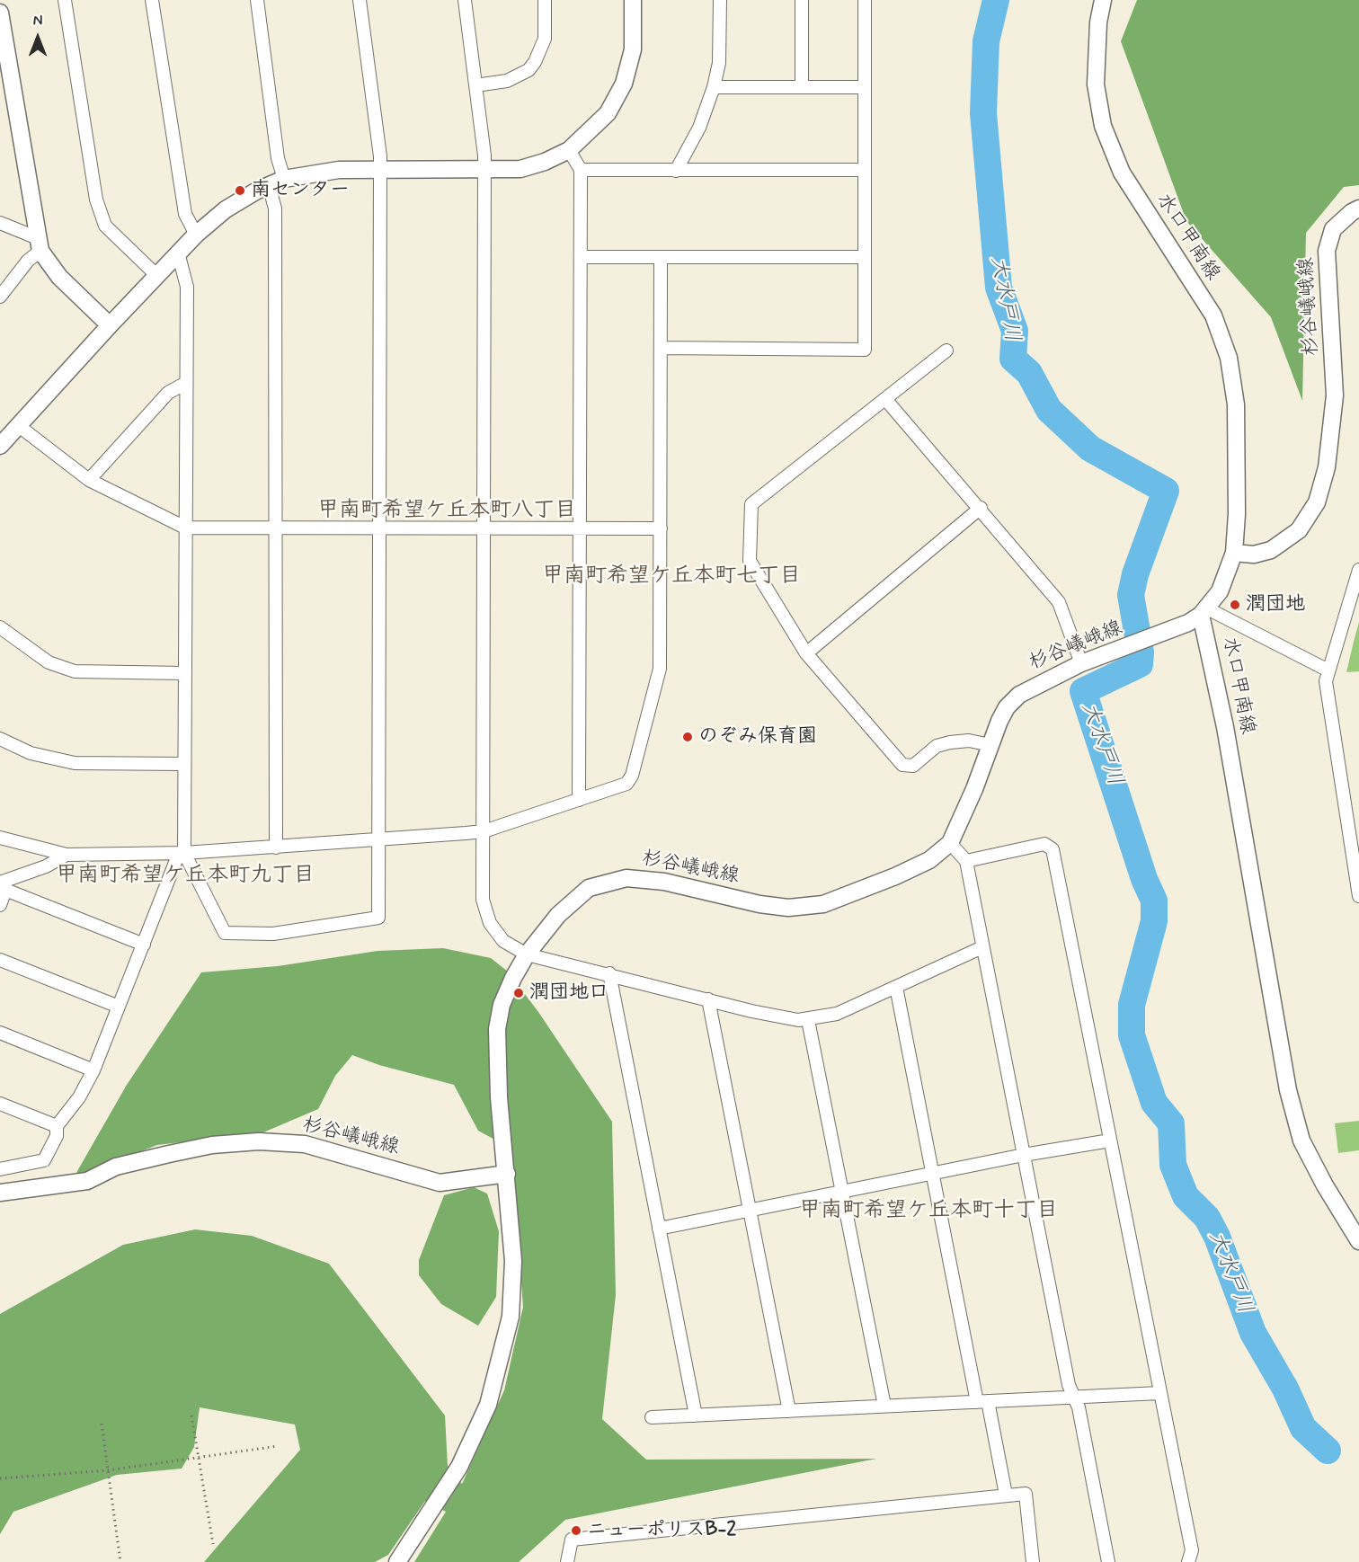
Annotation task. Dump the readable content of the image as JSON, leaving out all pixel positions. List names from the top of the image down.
{
  "streets": {
    "main road": ["水口甲南線", "杉谷嶬峨線"]
  },
  "crossings": [
    ["水口甲南線", "杉谷嶬峨線"]
  ],
  "districts": [
    "甲南町希望ケ丘本町八丁目",
    "甲南町希望ケ丘本町七丁目",
    "甲南町希望ケ丘本町九丁目",
    "甲南町希望ケ丘本町十丁目"
  ],
  "water": ["大水戸川"],
  "places": [
    "南センター",
    "潤団地",
    "のぞみ保育園",
    "潤団地口",
    "ニューポリスB-2"
  ],
  "north": "top"
}
